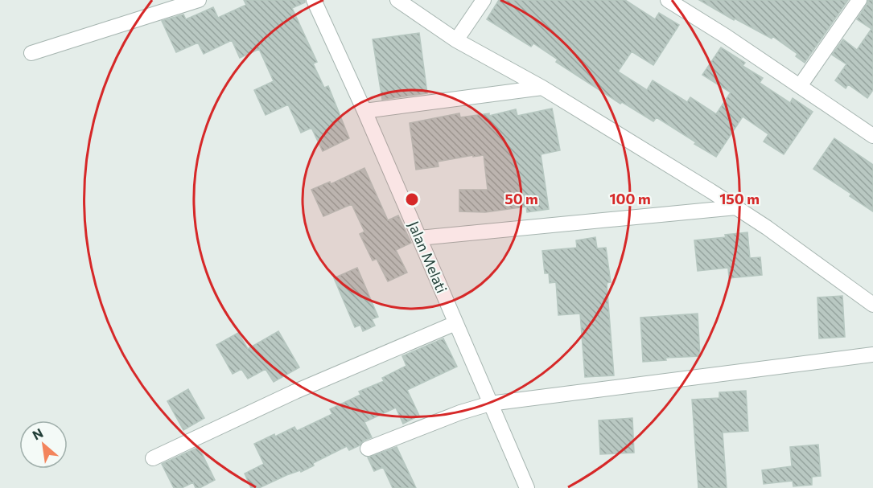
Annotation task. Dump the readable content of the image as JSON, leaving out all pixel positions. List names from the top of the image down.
{
  "streets": {
    "street": ["Jalan Melati"]
  },
  "north": "top left",
  "rings": ["50 m", "100 m", "150 m"]
}
